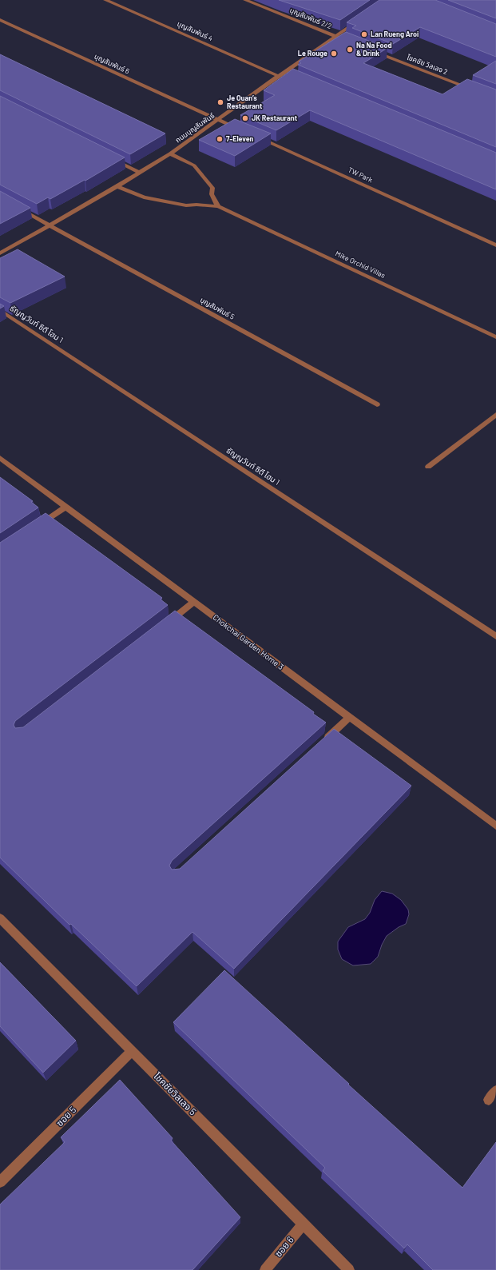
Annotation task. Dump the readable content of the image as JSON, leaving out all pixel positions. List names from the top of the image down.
{
  "streets": {
    "street": [
      "บุญสัมพันธ์ 2/2",
      "บุญสัมพันธ์ 4",
      "บุญสัมพันธ์ 6",
      "โชคชัย วิลเลจ 2",
      "ถนนบุญสัมพันธ์",
      "TW Park",
      "Mike Orchid Villas",
      "บุญสัมพันธ์ 5",
      "ธัญญวันท์ ซิตี โฮม 1",
      "Chokchai Garden Home 3",
      "โชคชัยวิลเลจ 5",
      "ซอย 5",
      "ซอย 6"
    ]
  },
  "crossings": [
    ["บุญสัมพันธ์ 2/2", "ถนนบุญสัมพันธ์"],
    ["บุญสัมพันธ์ 4", "ถนนบุญสัมพันธ์"],
    ["บุญสัมพันธ์ 6", "ถนนบุญสัมพันธ์"],
    ["ถนนบุญสัมพันธ์", "Mike Orchid Villas"],
    ["ถนนบุญสัมพันธ์", "บุญสัมพันธ์ 5"],
    ["โชคชัยวิลเลจ 5", "ซอย 5"],
    ["โชคชัยวิลเลจ 5", "ซอย 6"]
  ],
  "places": [
    "Lan Rueng Aroi",
    "Na Na Food & Drink",
    "Le Rouge",
    "Je Ouan’s Restaurant",
    "JK Restaurant",
    "7-Eleven"
  ]
}
